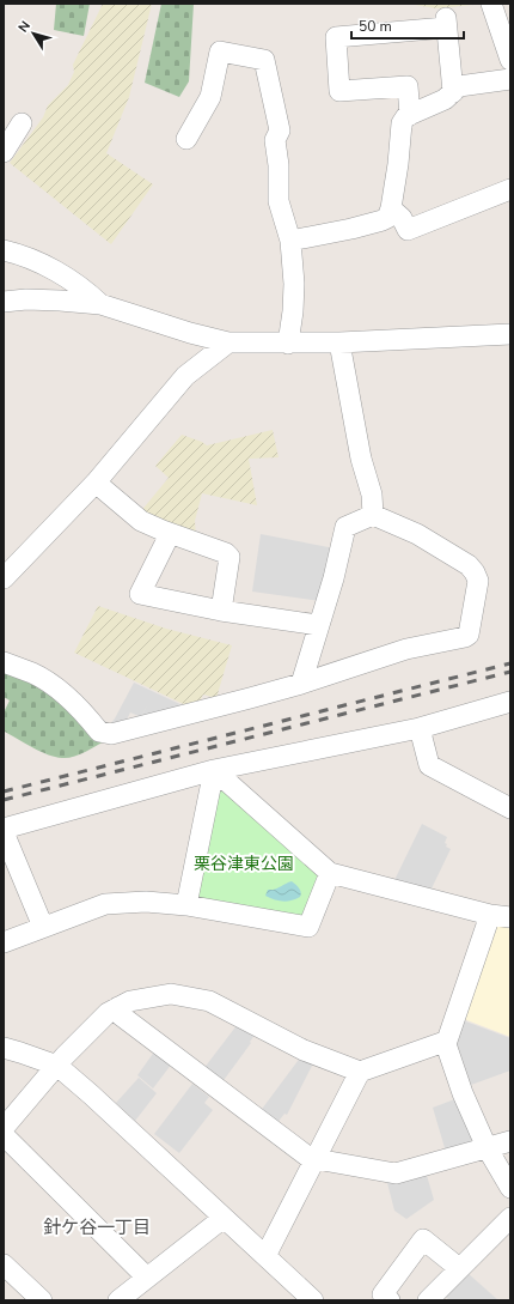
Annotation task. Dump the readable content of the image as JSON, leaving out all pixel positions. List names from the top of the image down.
{
  "districts": ["針ケ谷一丁目"],
  "parks": ["栗谷津東公園"],
  "scale_bar": "50 m",
  "north": "top left"
}
